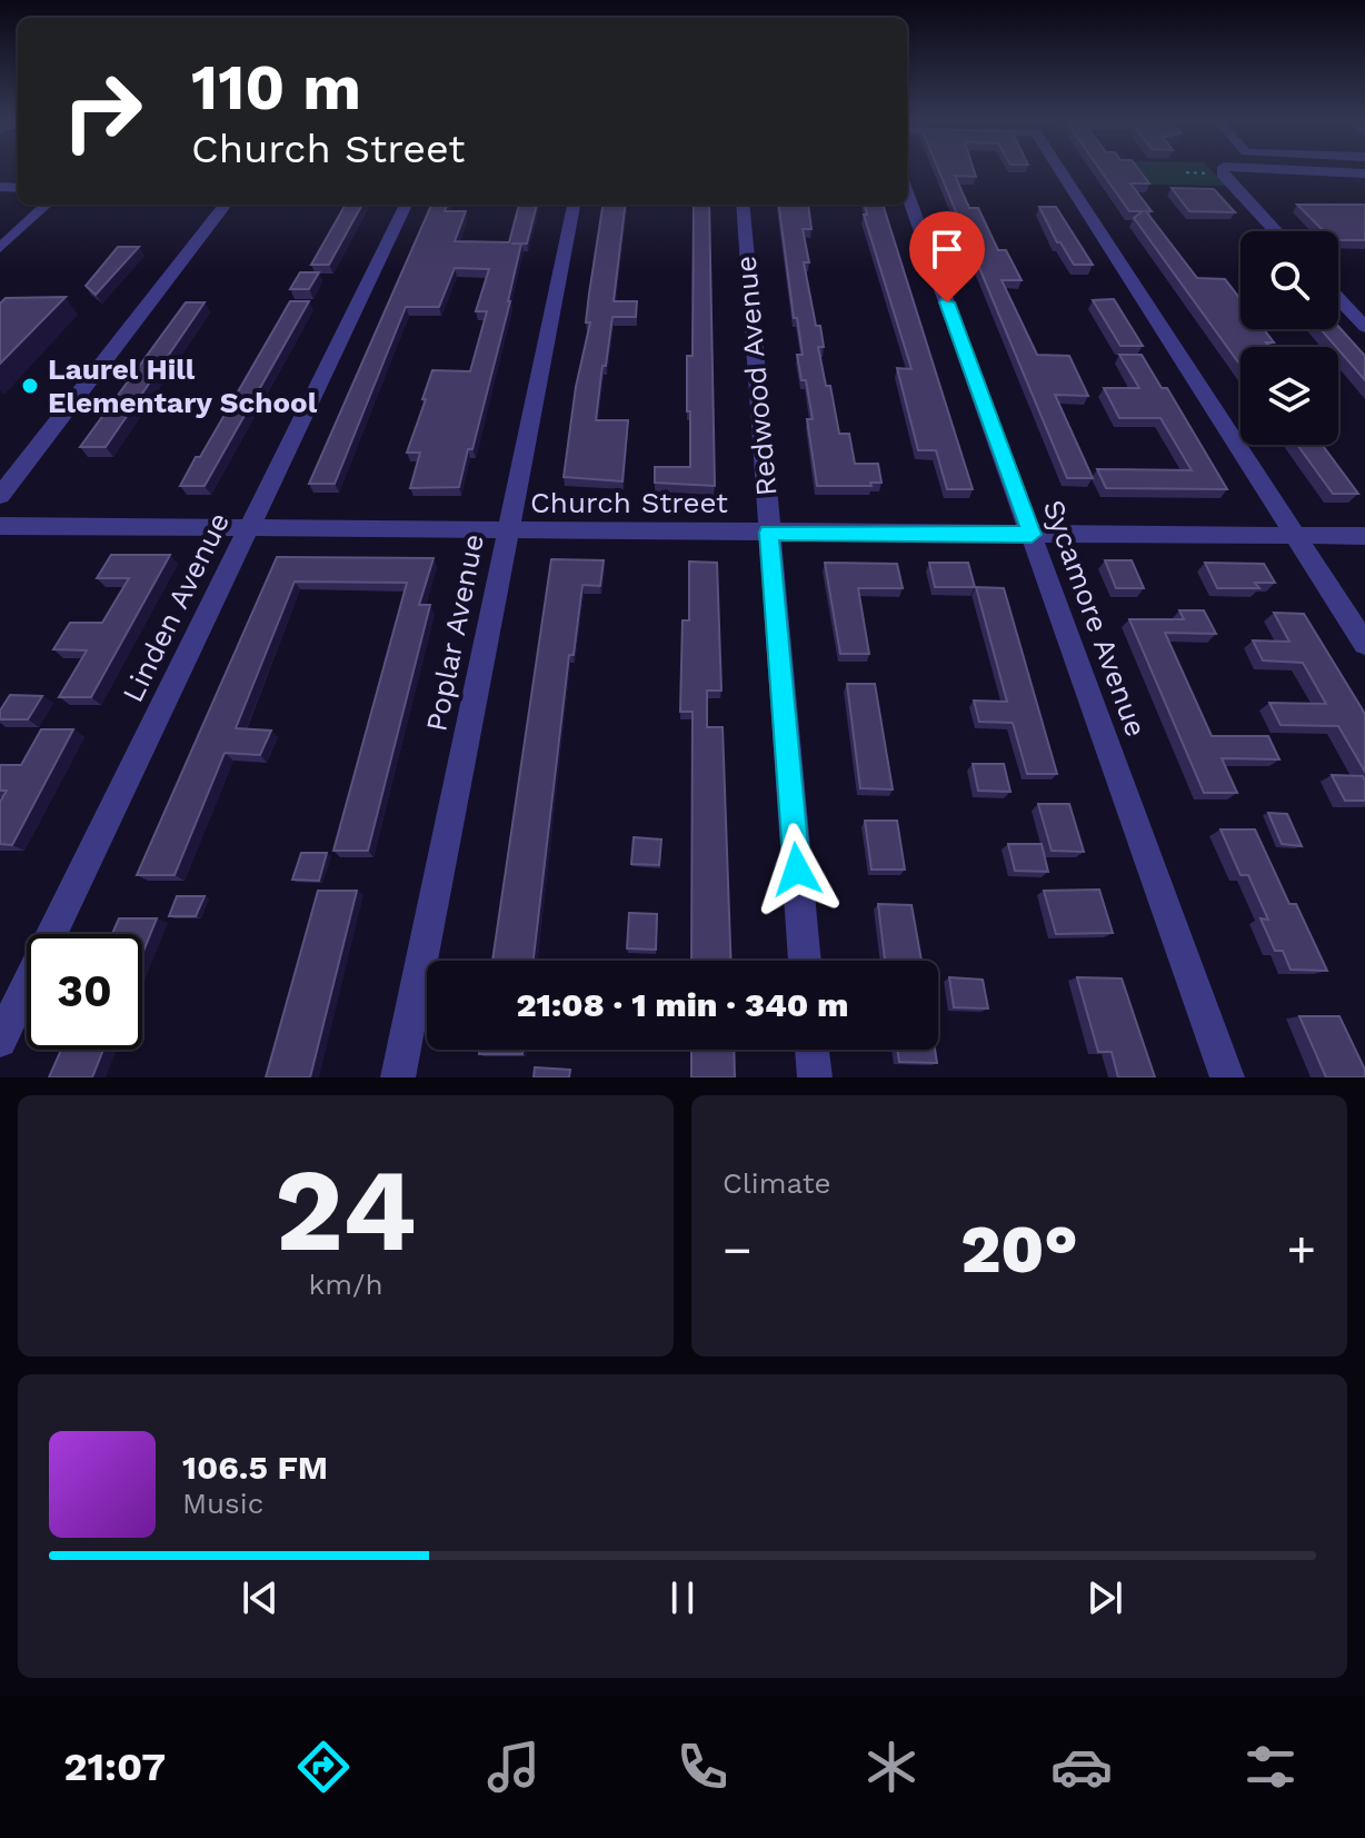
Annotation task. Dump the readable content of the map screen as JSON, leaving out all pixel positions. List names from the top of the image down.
{
  "streets": {
    "street": [
      "Redwood Avenue",
      "Church Street",
      "Linden Avenue",
      "Sycamore Avenue",
      "Poplar Avenue"
    ]
  },
  "crossings": [
    ["Redwood Avenue", "Church Street"],
    ["Church Street", "Linden Avenue"],
    ["Church Street", "Sycamore Avenue"],
    ["Church Street", "Poplar Avenue"]
  ],
  "places": ["Laurel Hill Elementary School"],
  "page": {
    "turn": ["110 m", "Church Street"],
    "limit": "30",
    "trip": "21:08 · 1 min · 340 m",
    "tile": [
      ["24", "km/h"],
      "Climate"
    ],
    "heat": ["−", "20°", "+"],
    "song": ["106.5 FM", "Music"],
    "tabs": "21:07"
  }
}
